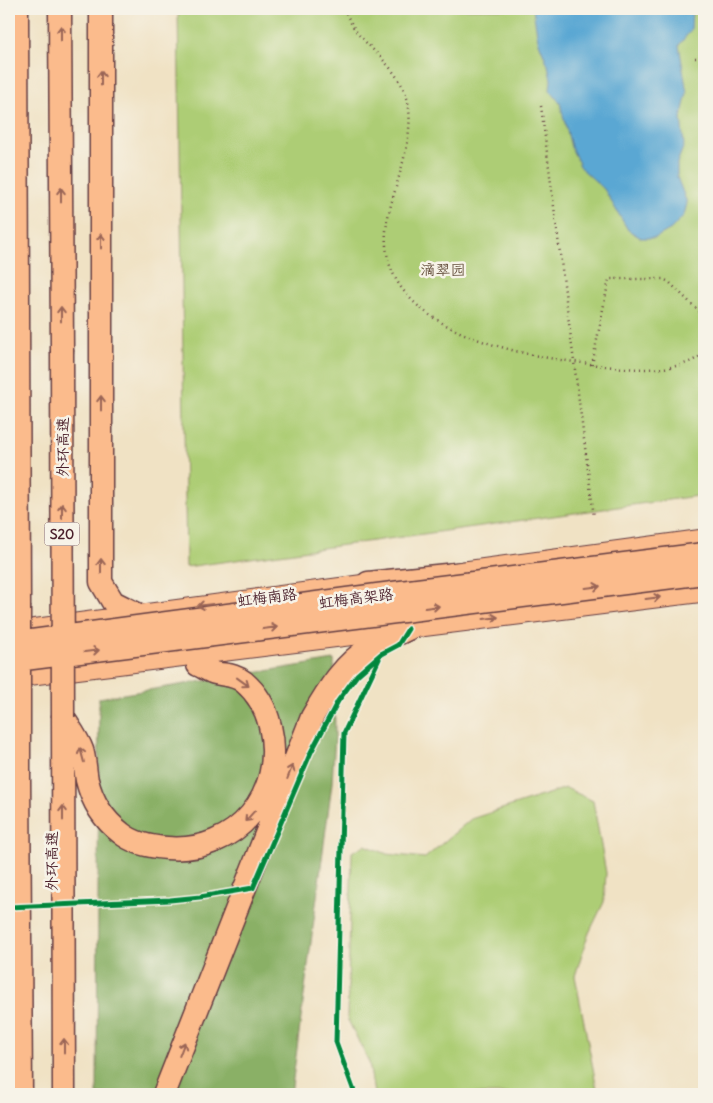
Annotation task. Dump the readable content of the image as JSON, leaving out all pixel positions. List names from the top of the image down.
{
  "streets": {
    "highway": ["外环高速", "S20", "虹梅高架路"],
    "main road": ["虹梅南路"]
  },
  "parks": ["滴翠园"]
}
